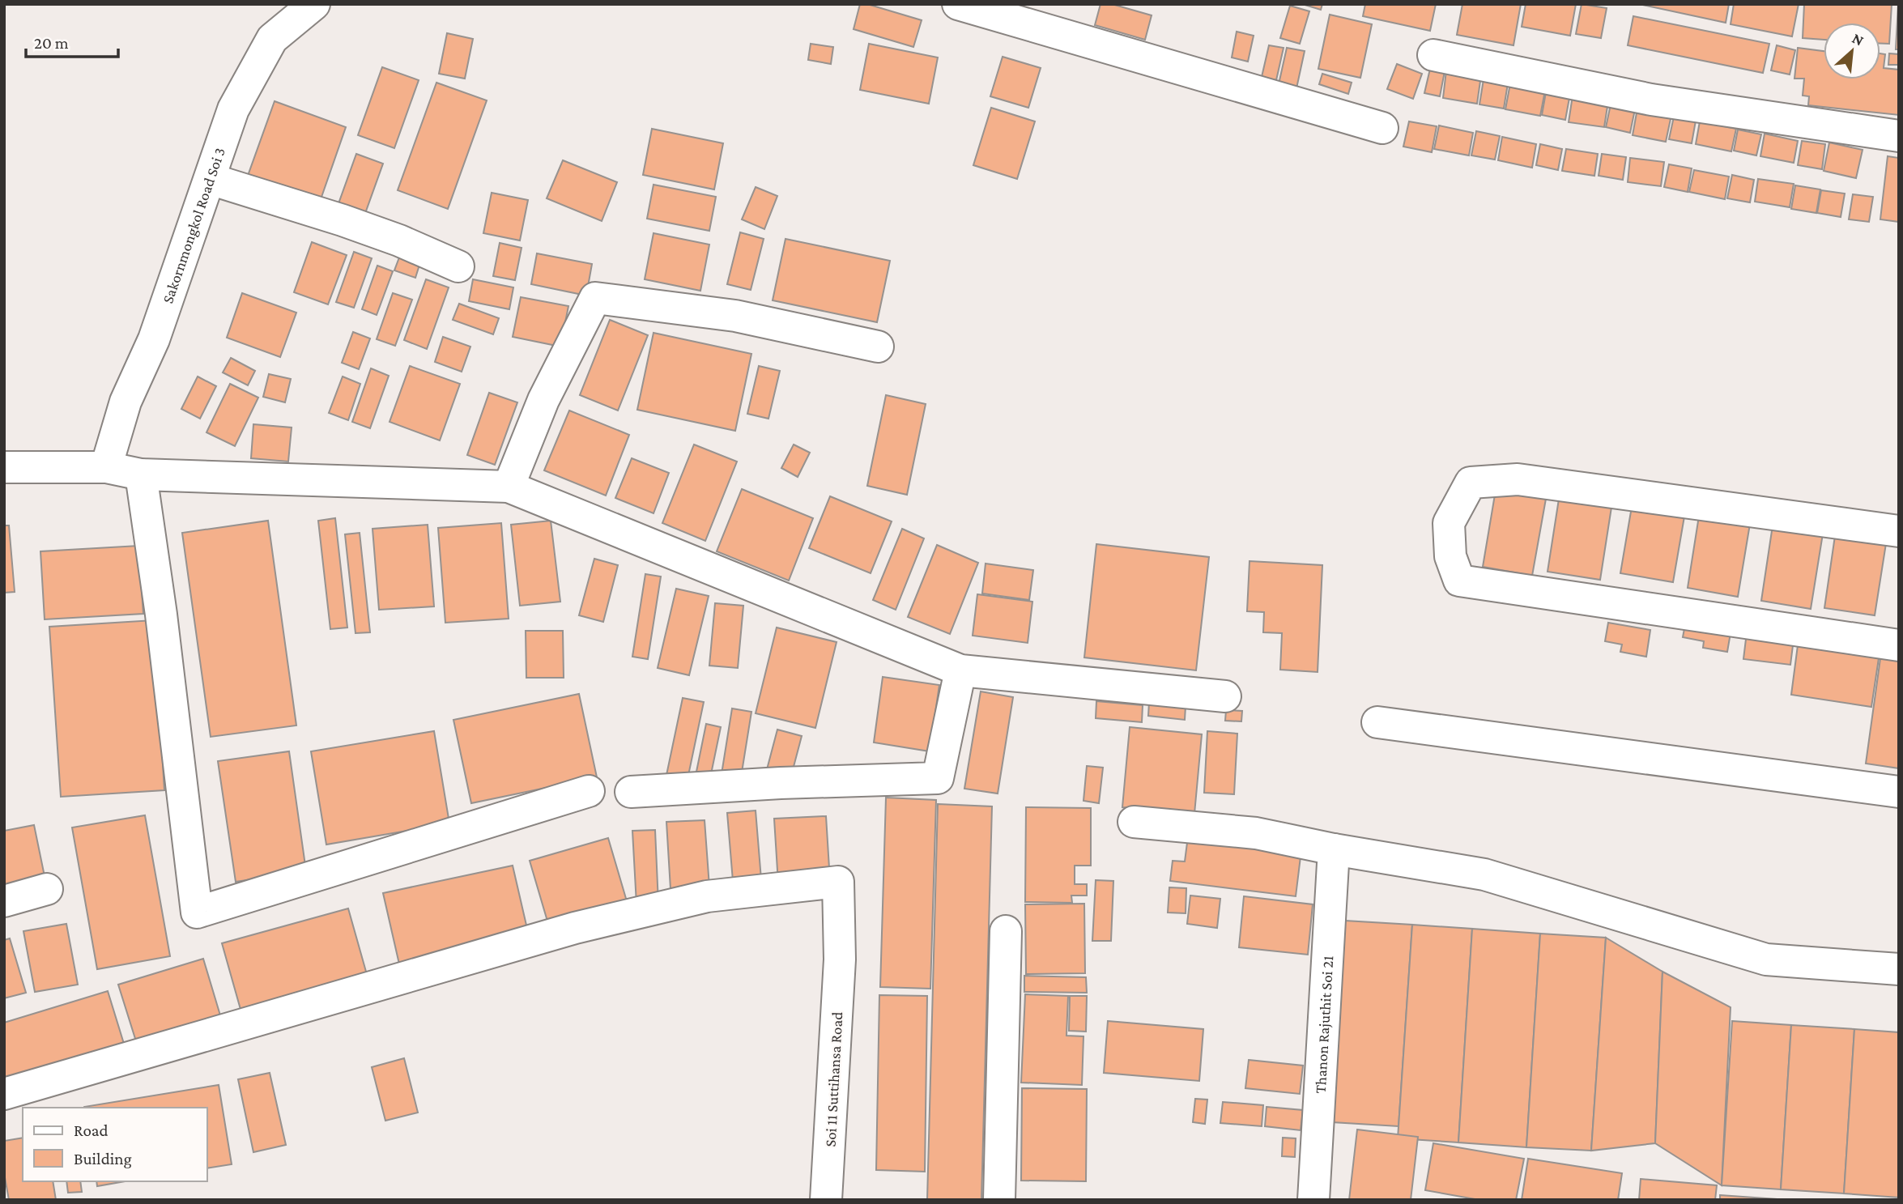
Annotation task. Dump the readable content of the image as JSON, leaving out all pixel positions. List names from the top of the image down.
{
  "streets": {
    "street": ["Sakornmongkol Road Soi 3", "Thanon Rajuthit Soi 21", "Soi 11 Suttihansa Road"]
  },
  "legend": ["Road", "Building"],
  "scale_bar": "20 m",
  "north": "top right"
}
